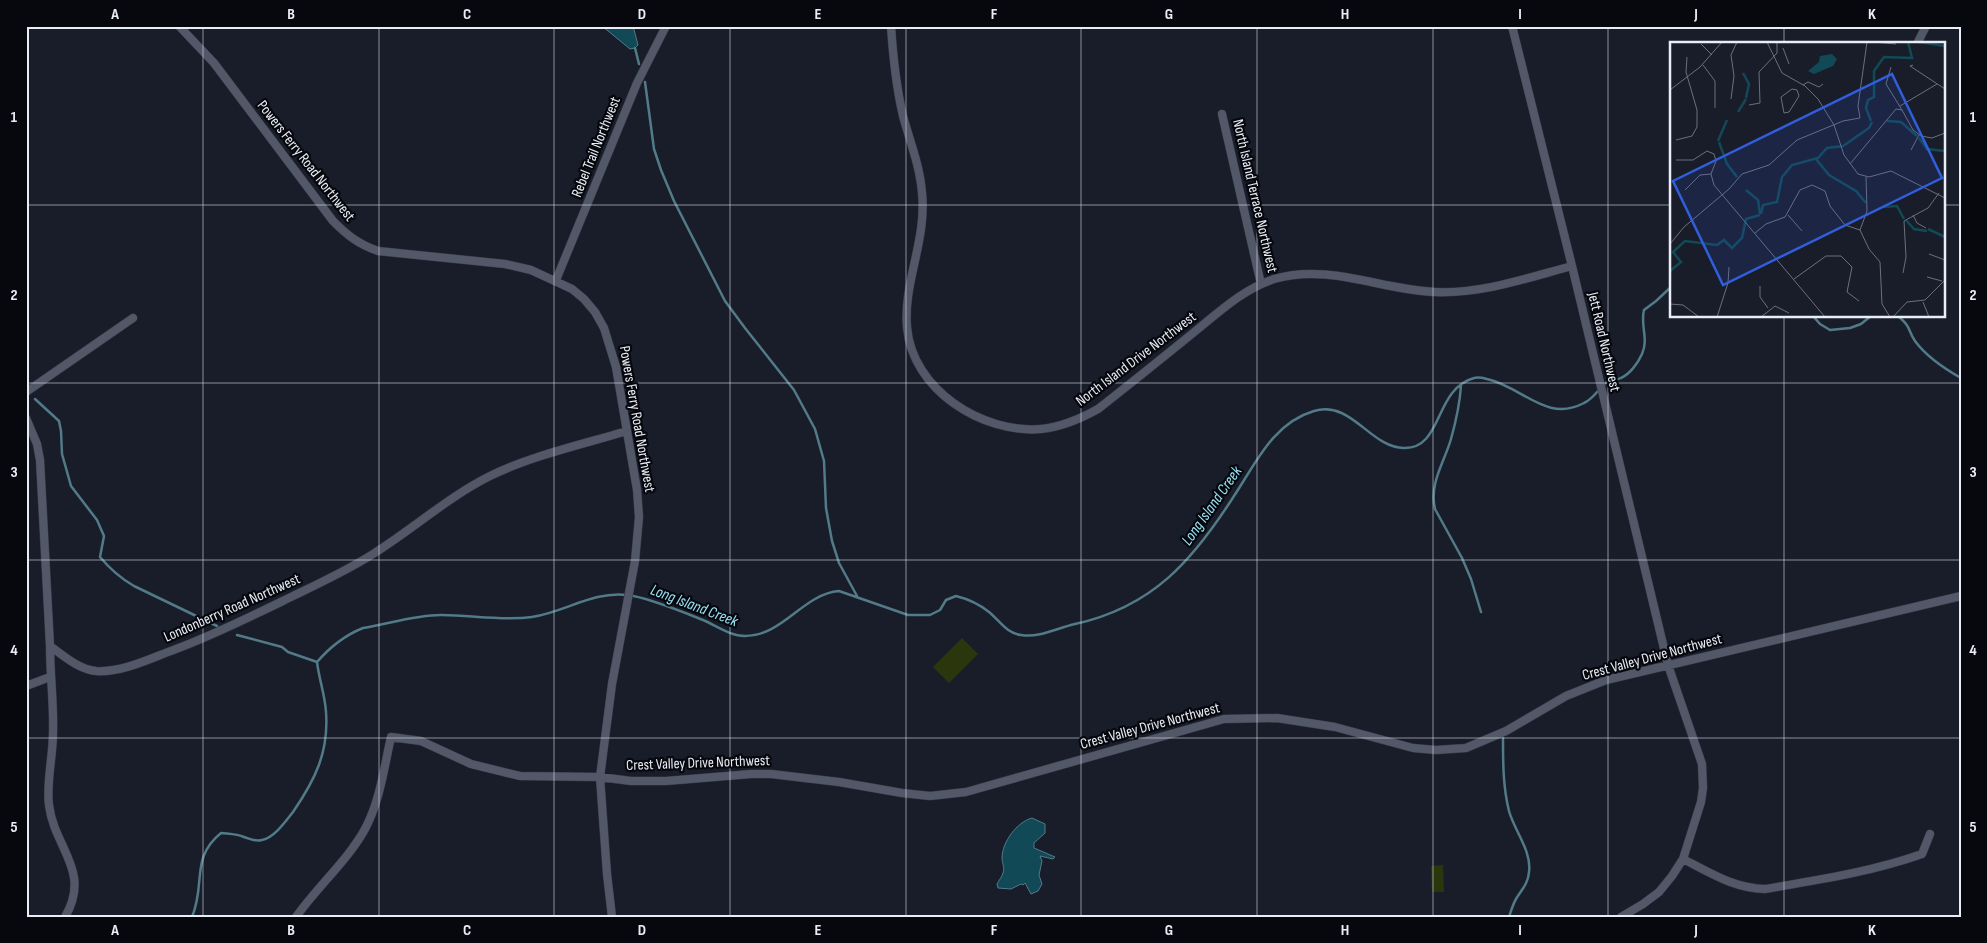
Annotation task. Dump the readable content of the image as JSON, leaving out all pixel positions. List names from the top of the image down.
{
  "streets": {
    "street": [
      "Rebel Trail Northwest",
      "Powers Ferry Road Northwest",
      "North Island Terrace Northwest",
      "Jett Road Northwest",
      "North Island Drive Northwest",
      "Londonberry Road Northwest",
      "Crest Valley Drive Northwest"
    ]
  },
  "crossings": [
    ["Rebel Trail Northwest", "Powers Ferry Road Northwest"],
    ["Powers Ferry Road Northwest", "Londonberry Road Northwest"],
    ["Powers Ferry Road Northwest", "Crest Valley Drive Northwest"],
    ["North Island Terrace Northwest", "North Island Drive Northwest"],
    ["Jett Road Northwest", "North Island Drive Northwest"],
    ["Jett Road Northwest", "Crest Valley Drive Northwest"]
  ],
  "water": ["Long Island Creek"],
  "grid": {
    "columns": [
      "A",
      "B",
      "C",
      "D",
      "E",
      "F",
      "G",
      "H",
      "I",
      "J",
      "K"
    ],
    "rows": [
      "1",
      "2",
      "3",
      "4",
      "5"
    ]
  }
}
